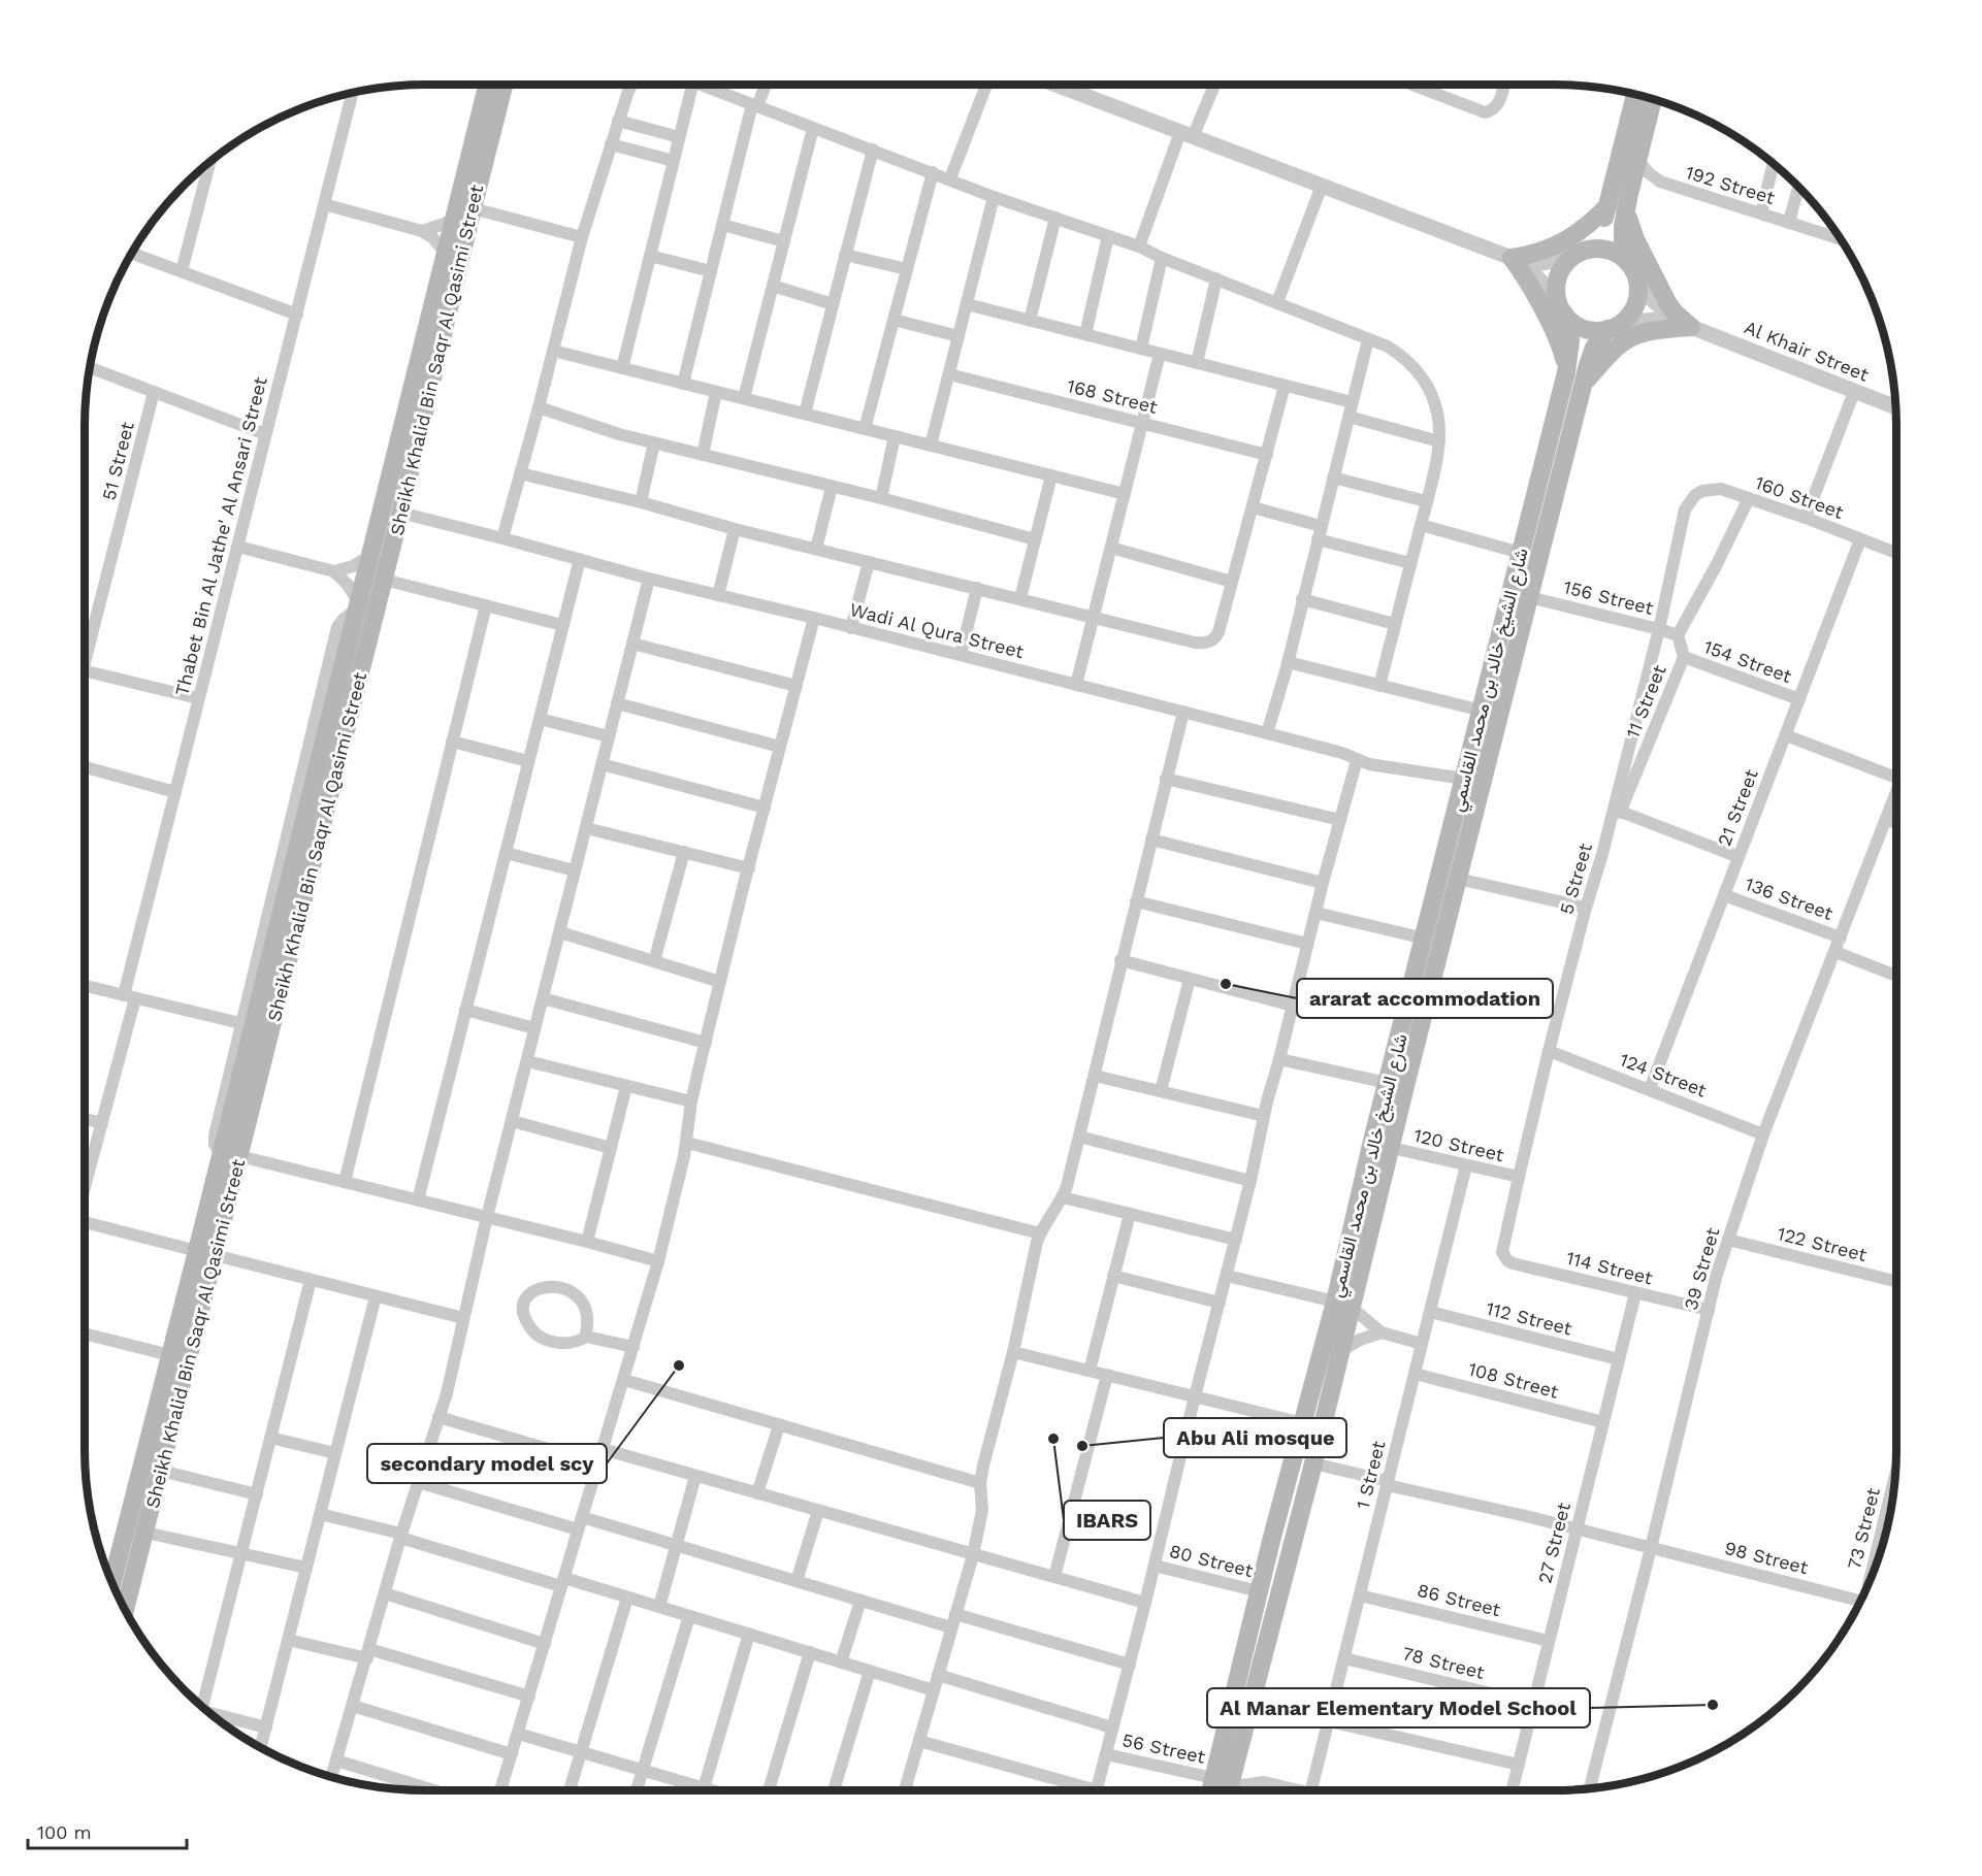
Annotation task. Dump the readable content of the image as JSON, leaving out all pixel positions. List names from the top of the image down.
{
  "streets": {
    "main road": ["Sheikh Khalid Bin Saqr Al Qasimi Street", "شارع الشيخ خالد بن محمد القاسمي"],
    "street": [
      "192 Street",
      "Al Khair Street",
      "168 Street",
      "51 Street",
      "160 Street",
      "Thabet Bin Al Jathe' Al Ansari Street",
      "156 Street",
      "Wadi Al Qura Street",
      "154 Street",
      "11 Street",
      "21 Street",
      "5 Street",
      "136 Street",
      "124 Street",
      "120 Street",
      "122 Street",
      "114 Street",
      "39 Street",
      "112 Street",
      "108 Street",
      "1 Street",
      "73 Street",
      "27 Street",
      "98 Street",
      "80 Street",
      "86 Street",
      "78 Street",
      "56 Street"
    ]
  },
  "crossings": [
    ["Al Khair Street", "شارع الشيخ خالد بن محمد القاسمي"],
    ["Sheikh Khalid Bin Saqr Al Qasimi Street", "Wadi Al Qura Street"],
    ["160 Street", "21 Street"],
    ["160 Street", "5 Street"],
    ["156 Street", "شارع الشيخ خالد بن محمد القاسمي"],
    ["156 Street", "11 Street"],
    ["156 Street", "5 Street"],
    ["Wadi Al Qura Street", "شارع الشيخ خالد بن محمد القاسمي"],
    ["154 Street", "11 Street"],
    ["154 Street", "21 Street"],
    ["شارع الشيخ خالد بن محمد القاسمي", "120 Street"],
    ["شارع الشيخ خالد بن محمد القاسمي", "98 Street"],
    ["شارع الشيخ خالد بن محمد القاسمي", "80 Street"],
    ["شارع الشيخ خالد بن محمد القاسمي", "56 Street"],
    ["11 Street", "5 Street"],
    ["21 Street", "136 Street"],
    ["21 Street", "124 Street"],
    ["5 Street", "124 Street"],
    ["5 Street", "120 Street"],
    ["5 Street", "114 Street"],
    ["136 Street", "39 Street"],
    ["124 Street", "39 Street"],
    ["120 Street", "1 Street"],
    ["122 Street", "39 Street"],
    ["114 Street", "39 Street"],
    ["114 Street", "27 Street"],
    ["39 Street", "98 Street"],
    ["112 Street", "1 Street"],
    ["112 Street", "27 Street"],
    ["108 Street", "1 Street"],
    ["108 Street", "27 Street"],
    ["1 Street", "98 Street"],
    ["1 Street", "86 Street"],
    ["1 Street", "78 Street"],
    ["27 Street", "98 Street"],
    ["27 Street", "86 Street"],
    ["27 Street", "78 Street"]
  ],
  "places": [
    "ararat accommodation",
    "secondary model scy",
    "IBARS",
    "Abu Ali mosque",
    "Al Manar Elementary Model School"
  ],
  "scale_bar": "100 m"
}
